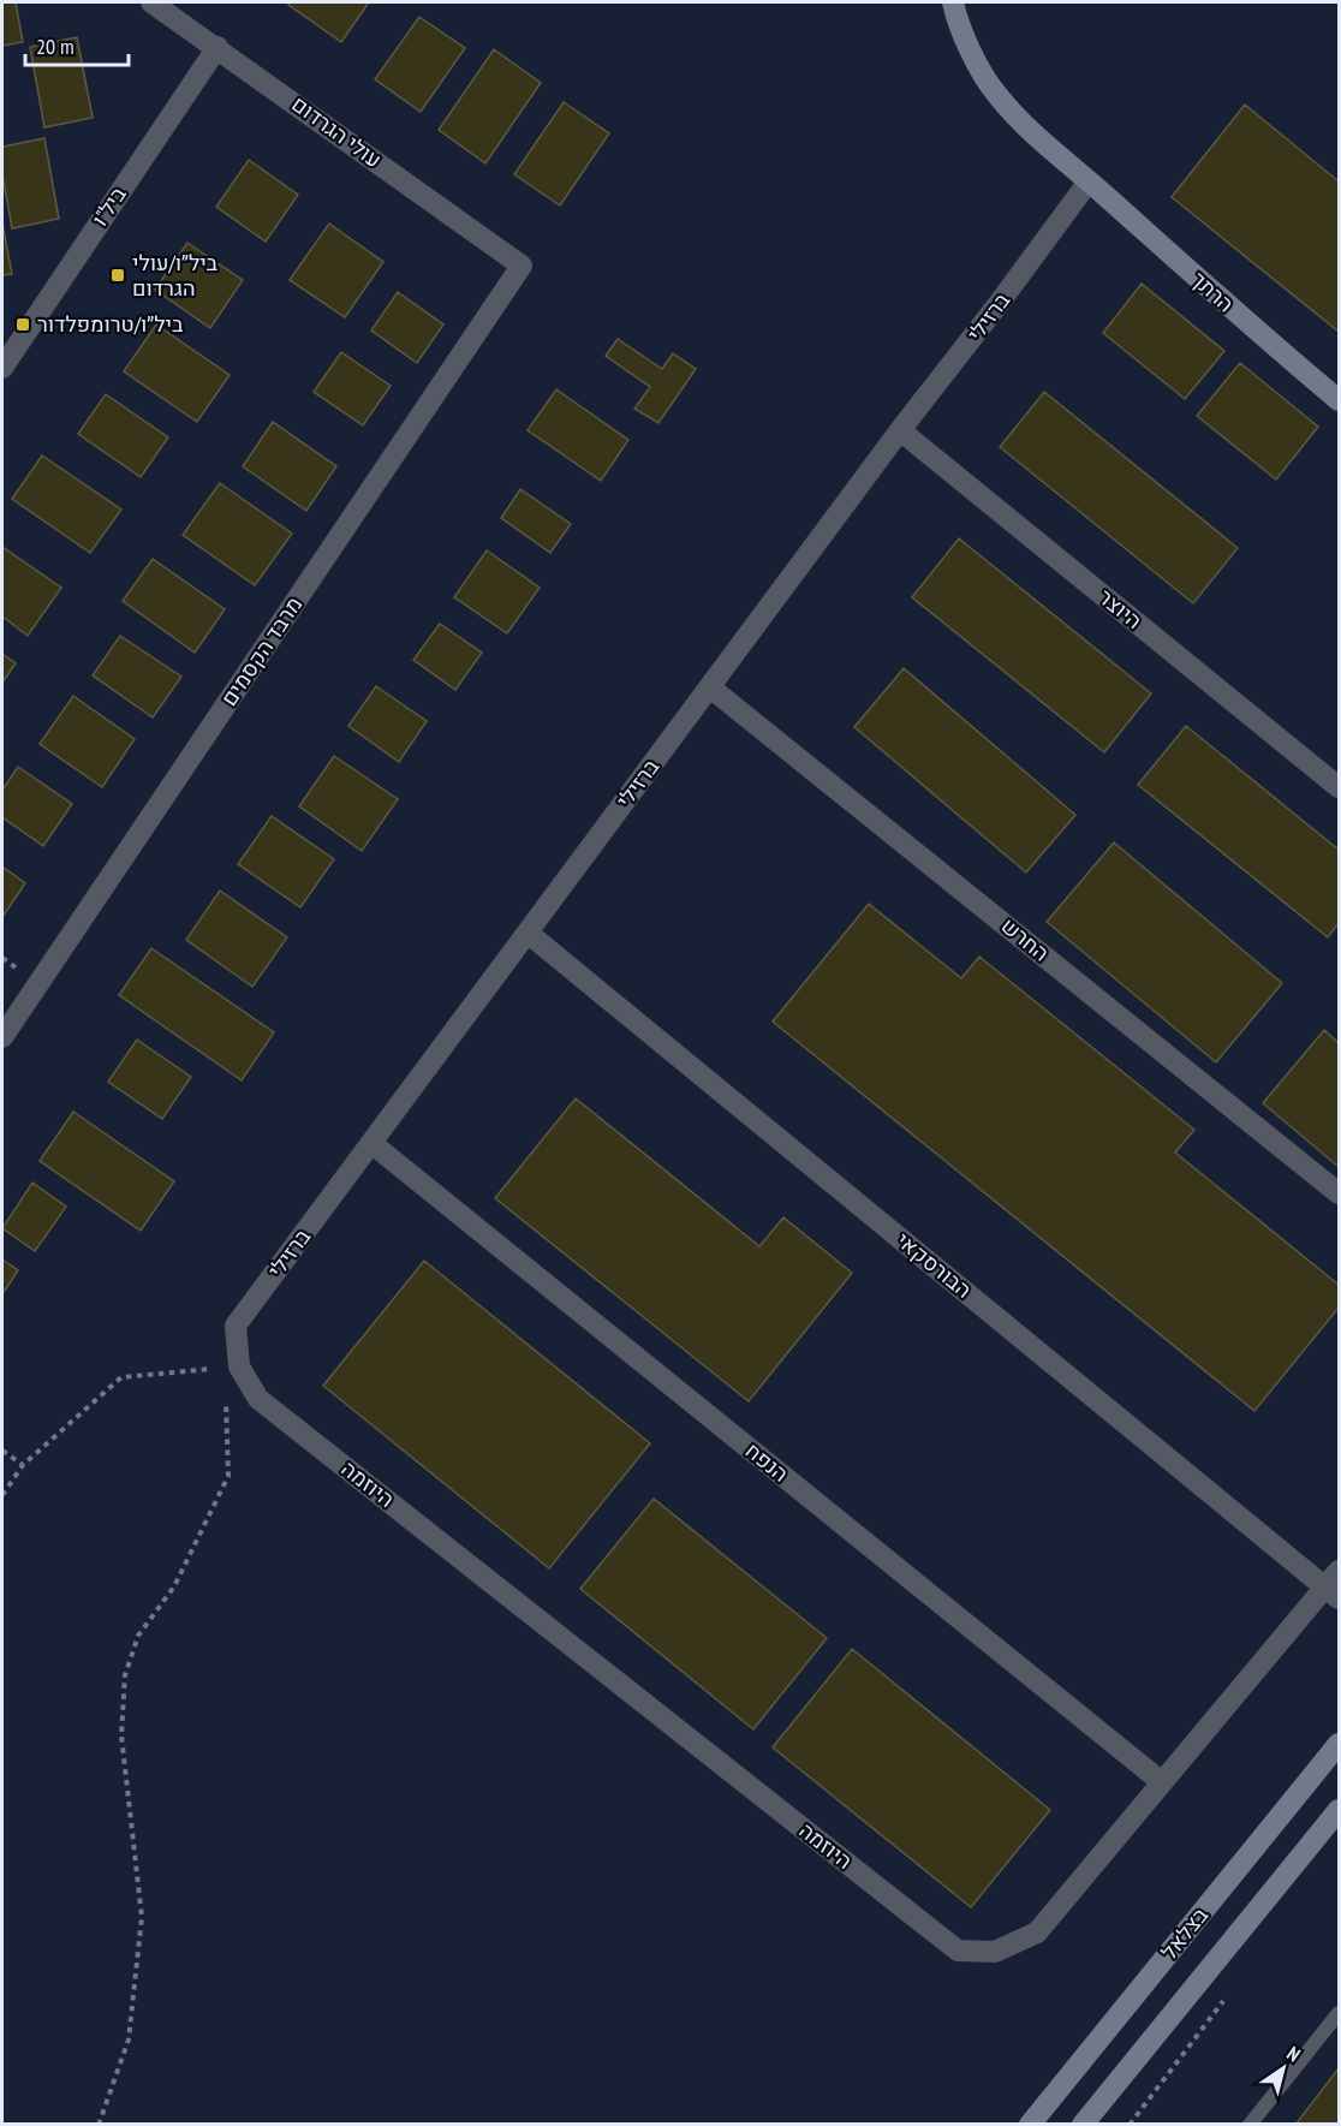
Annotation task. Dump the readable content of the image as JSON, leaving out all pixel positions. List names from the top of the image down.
{
  "streets": {
    "street": [
      "עולי הגרדום",
      "ביל\"ו",
      "הרתך",
      "ברזילי",
      "היוצר",
      "מרבד הקסמים",
      "החרש",
      "הבורסקאי",
      "הנפח",
      "היוזמה",
      "בצלאל"
    ]
  },
  "crossings": [
    ["עולי הגרדום", "ביל\"ו"],
    ["עולי הגרדום", "מרבד הקסמים"],
    ["הרתך", "ברזילי"],
    ["ברזילי", "היוצר"],
    ["ברזילי", "החרש"],
    ["ברזילי", "הבורסקאי"],
    ["ברזילי", "הנפח"],
    ["ברזילי", "היוזמה"],
    ["הבורסקאי", "היוזמה"],
    ["הנפח", "היוזמה"]
  ],
  "places": {
    "transit": ["ביל״ו/עולי הגרדום", "ביל״ו/טרומפלדור"]
  },
  "scale_bar": "20 m",
  "north": "top right"
}
